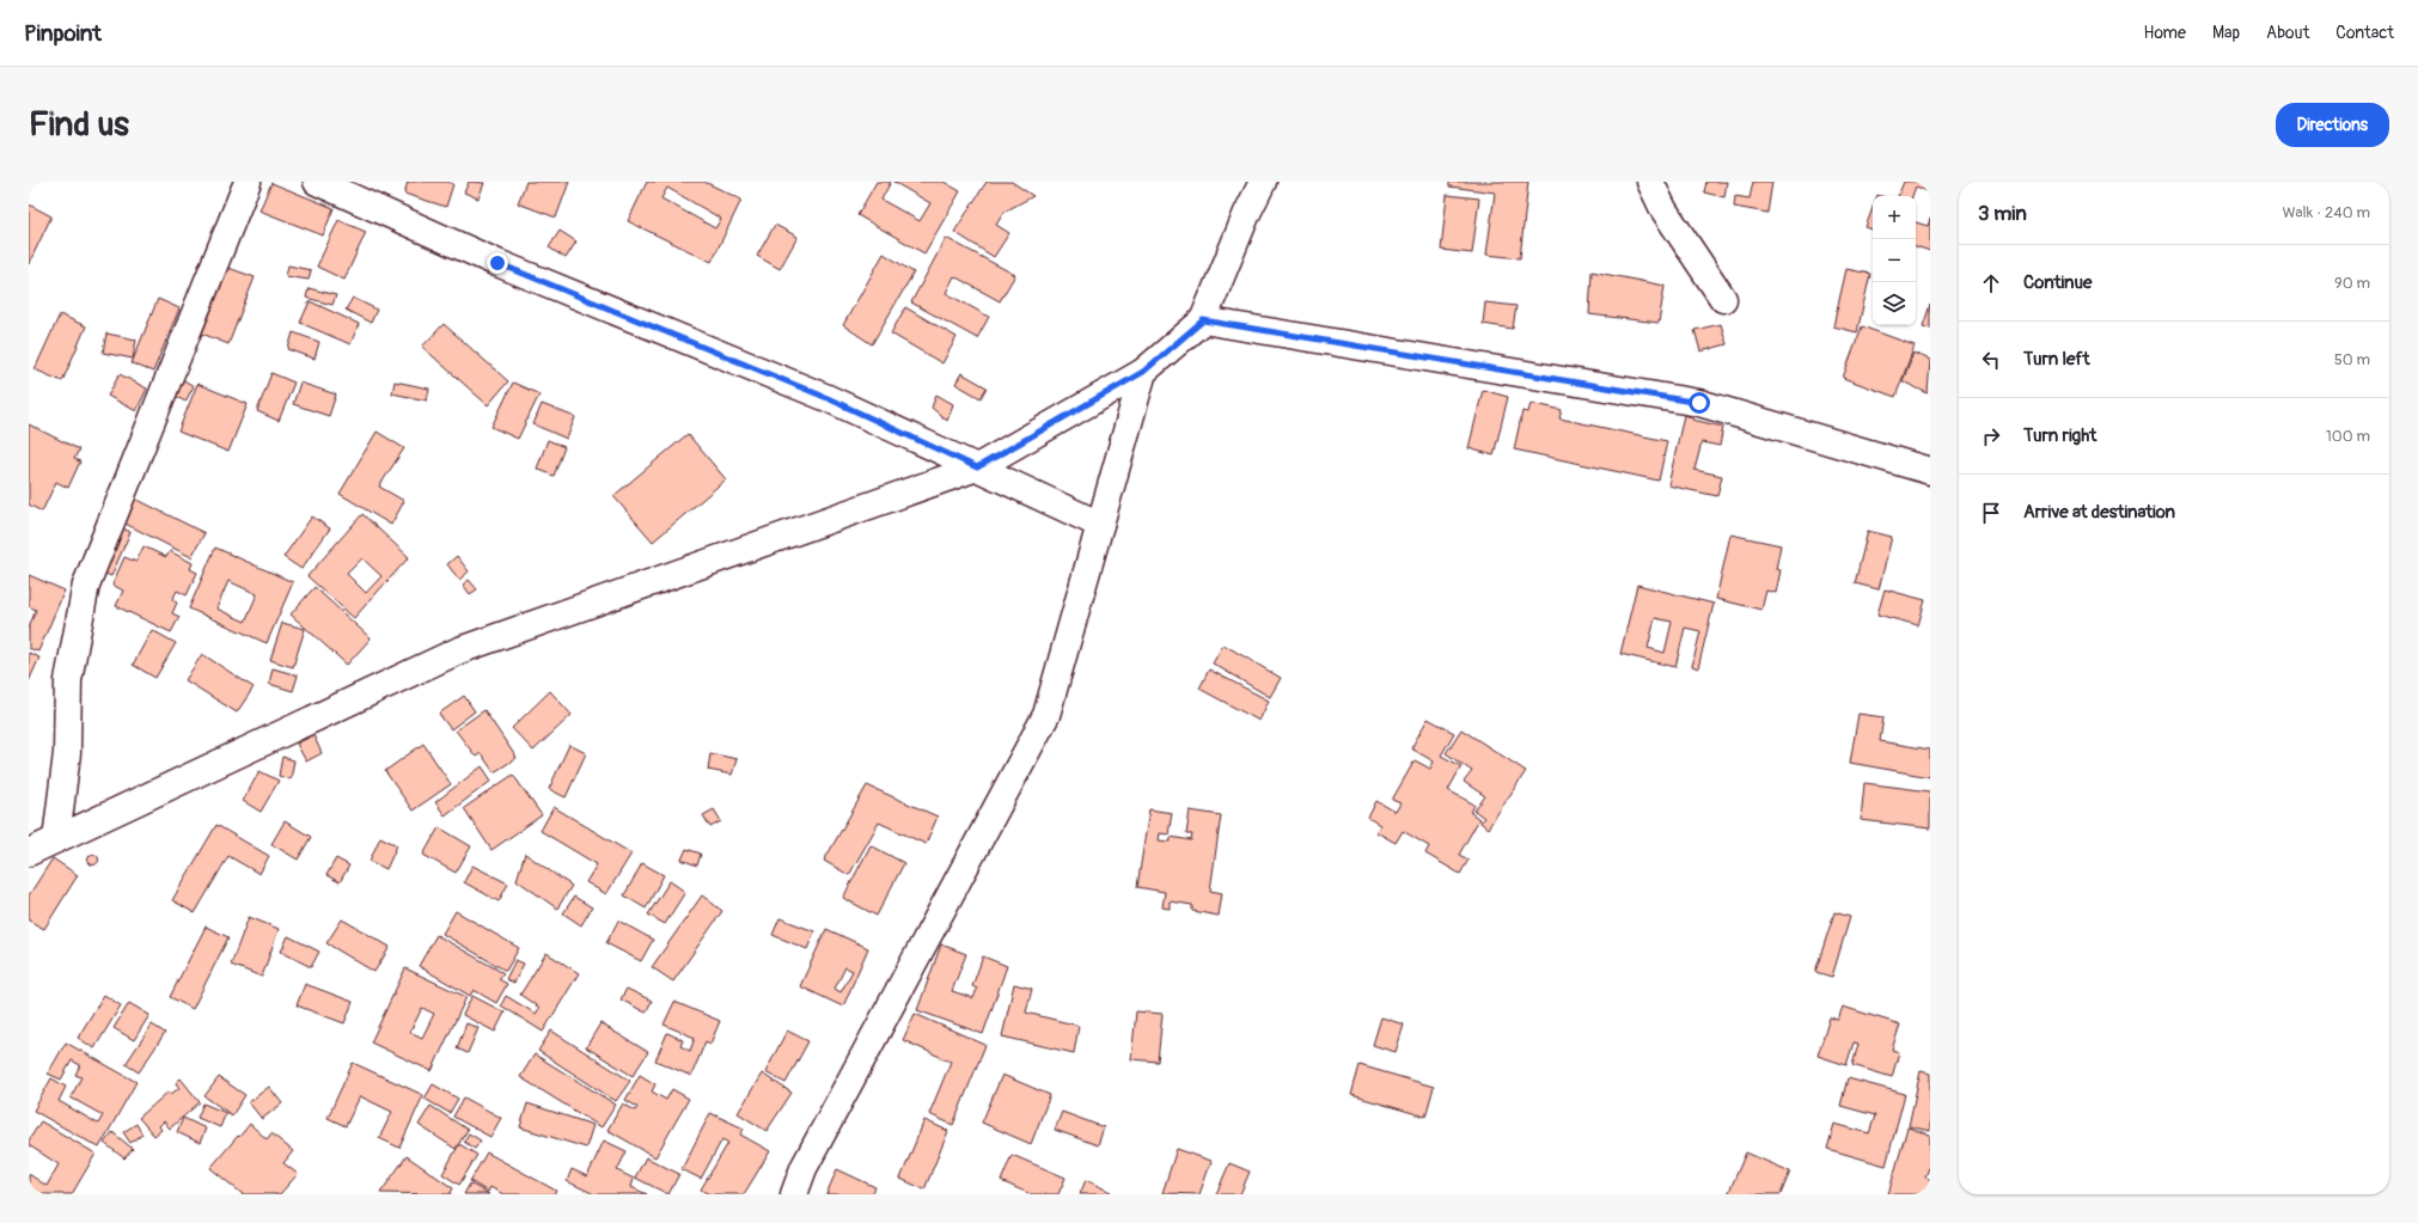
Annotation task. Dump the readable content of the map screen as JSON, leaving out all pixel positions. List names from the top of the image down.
{
  "page": {
    "header": "Pinpoint",
    "nav": [
      "Home",
      "Map",
      "About",
      "Contact"
    ],
    "buttons": "Directions",
    "title": "Find us",
    "heading": ["3 min", "Walk · 240 m"],
    "map_buttons": ["+", "−"],
    "list": [
      ["Continue", "90 m"],
      ["Turn left", "50 m"],
      ["Turn right", "100 m"],
      "Arrive at destination"
    ]
  }
}
